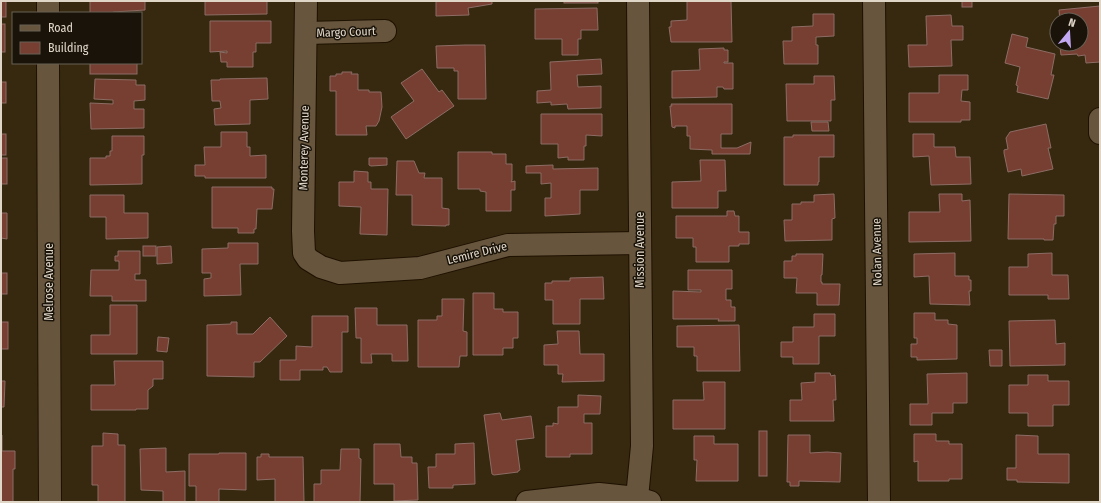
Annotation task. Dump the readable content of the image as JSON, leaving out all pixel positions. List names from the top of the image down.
{
  "streets": {
    "street": [
      "Margo Court",
      "Monterey Avenue",
      "Mission Avenue",
      "Nolan Avenue",
      "Lemire Drive",
      "Melrose Avenue"
    ]
  },
  "crossings": [
    ["Margo Court", "Monterey Avenue"],
    ["Monterey Avenue", "Lemire Drive"],
    ["Mission Avenue", "Lemire Drive"]
  ],
  "legend": ["Road", "Building"],
  "north": "top"
}
